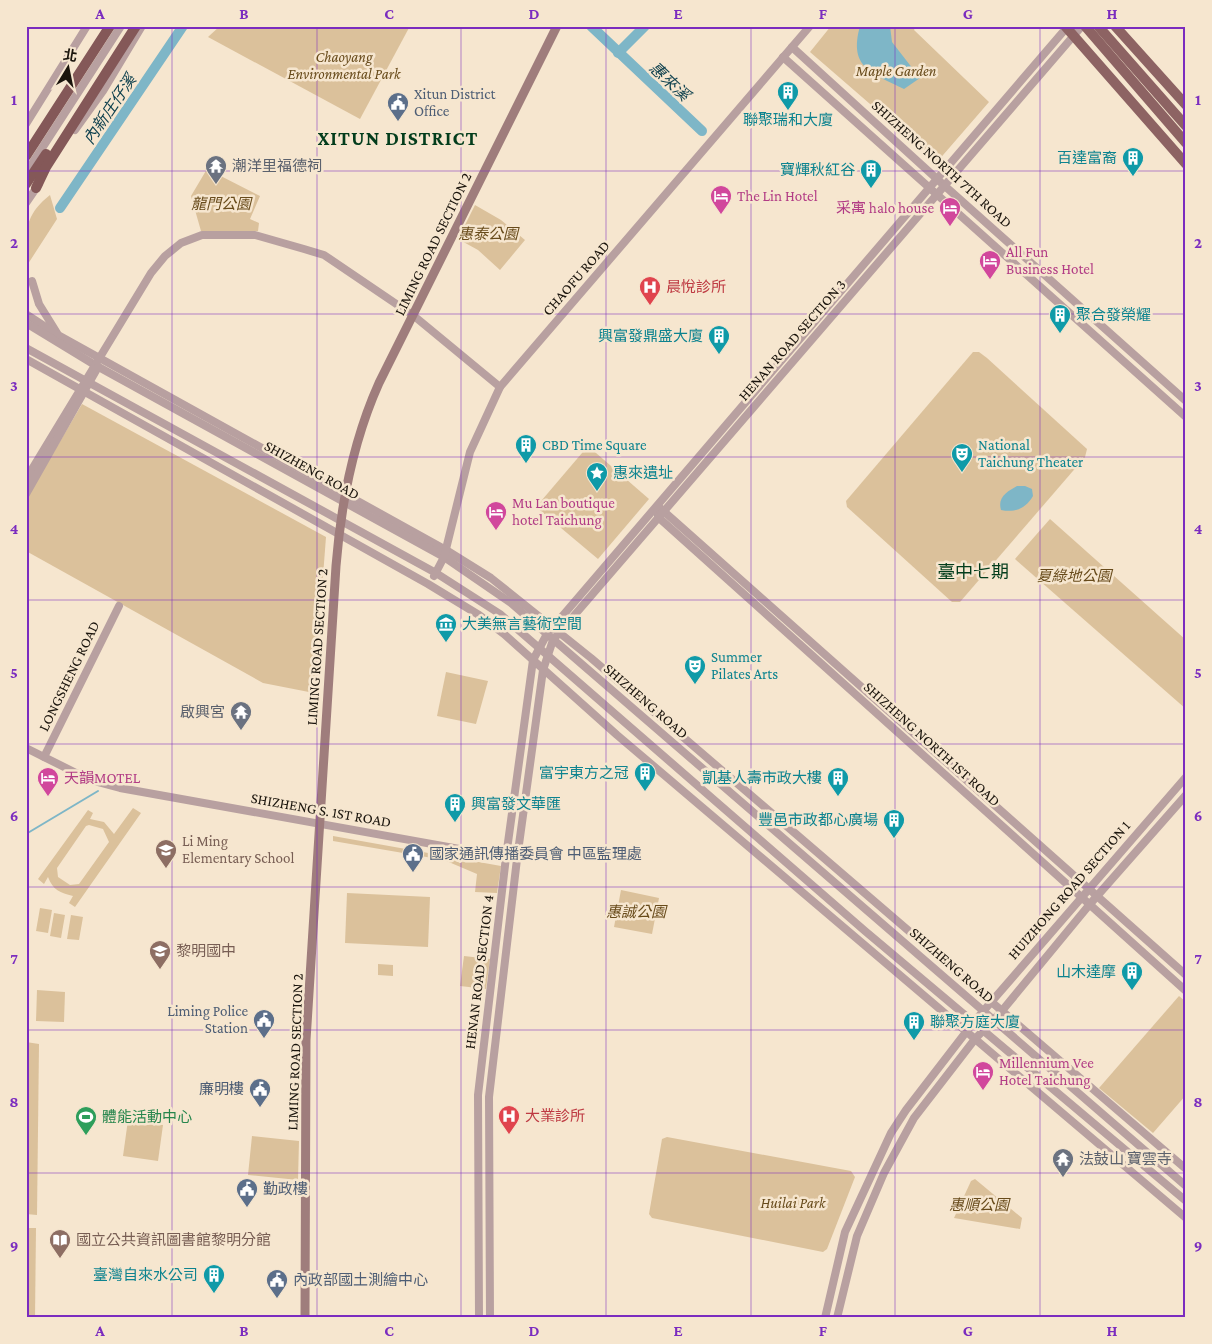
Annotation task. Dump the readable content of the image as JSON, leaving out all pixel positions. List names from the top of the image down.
{
  "streets": {
    "main road": ["LIMING ROAD SECTION 2"],
    "street": [
      "SHIZHENG NORTH 7TH ROAD",
      "CHAOFU ROAD",
      "HENAN ROAD SECTION 3",
      "SHIZHENG ROAD",
      "LONGSHENG ROAD",
      "SHIZHENG NORTH 1ST ROAD",
      "SHIZHENG S. 1ST ROAD",
      "HUIZHONG ROAD SECTION 1",
      "HENAN ROAD SECTION 4"
    ]
  },
  "crossings": [
    ["SHIZHENG NORTH 7TH ROAD", "CHAOFU ROAD"],
    ["SHIZHENG NORTH 7TH ROAD", "HENAN ROAD SECTION 3"],
    ["LIMING ROAD SECTION 2", "SHIZHENG ROAD"],
    ["LIMING ROAD SECTION 2", "SHIZHENG S. 1ST ROAD"],
    ["CHAOFU ROAD", "SHIZHENG ROAD"],
    ["HENAN ROAD SECTION 3", "SHIZHENG ROAD"],
    ["HENAN ROAD SECTION 3", "SHIZHENG NORTH 1ST ROAD"],
    ["HENAN ROAD SECTION 3", "HENAN ROAD SECTION 4"],
    ["SHIZHENG ROAD", "HUIZHONG ROAD SECTION 1"],
    ["SHIZHENG ROAD", "HENAN ROAD SECTION 4"],
    ["LONGSHENG ROAD", "SHIZHENG S. 1ST ROAD"],
    ["SHIZHENG NORTH 1ST ROAD", "HUIZHONG ROAD SECTION 1"],
    ["SHIZHENG S. 1ST ROAD", "HENAN ROAD SECTION 4"]
  ],
  "districts": ["XITUN DISTRICT", "臺中七期"],
  "water": ["惠來溪", "內新庄仔溪"],
  "parks": [
    "Chaoyang Environmental Park",
    "Maple Garden",
    "龍門公園",
    "惠泰公園",
    "夏綠地公園",
    "惠誠公園",
    "Huilai Park",
    "惠順公園"
  ],
  "places": {
    "building": [
      "聯聚瑞和大廈",
      "百達富裔",
      "寶輝秋紅谷",
      "聚合發榮耀",
      "興富發鼎盛大廈",
      "CBD Time Square",
      "富宇東方之冠",
      "凱基人壽市政大樓",
      "興富發文華匯",
      "豐邑市政都心廣場",
      "山木達摩",
      "聯聚方庭大廈",
      "臺灣自來水公司"
    ],
    "public building": [
      "Xitun District Office",
      "國家通訊傳播委員會 中區監理處",
      "Liming Police Station",
      "廉明樓",
      "勤政樓",
      "內政部國土測繪中心"
    ],
    "temple": ["潮洋里福德祠", "啟興宮", "法鼓山 寶雲寺"],
    "hotel": [
      "The Lin Hotel",
      "采寓 halo house",
      "All Fun Business Hotel",
      "Mu Lan boutique hotel Taichung",
      "天韻MOTEL",
      "Millennium Vee Hotel Taichung"
    ],
    "hospital": ["晨悅診所", "大業診所"],
    "theatre": ["National Taichung Theater", "Summer Pilates Arts"],
    "place": ["惠來遺址"],
    "museum": ["大美無言藝術空間"],
    "school or university": ["Li Ming Elementary School", "黎明國中"],
    "sports": ["體能活動中心"],
    "library": ["國立公共資訊圖書館黎明分館"]
  },
  "north": "top",
  "grid": {
    "columns": [
      "A",
      "B",
      "C",
      "D",
      "E",
      "F",
      "G",
      "H"
    ],
    "rows": [
      "1",
      "2",
      "3",
      "4",
      "5",
      "6",
      "7",
      "8",
      "9"
    ]
  }
}
